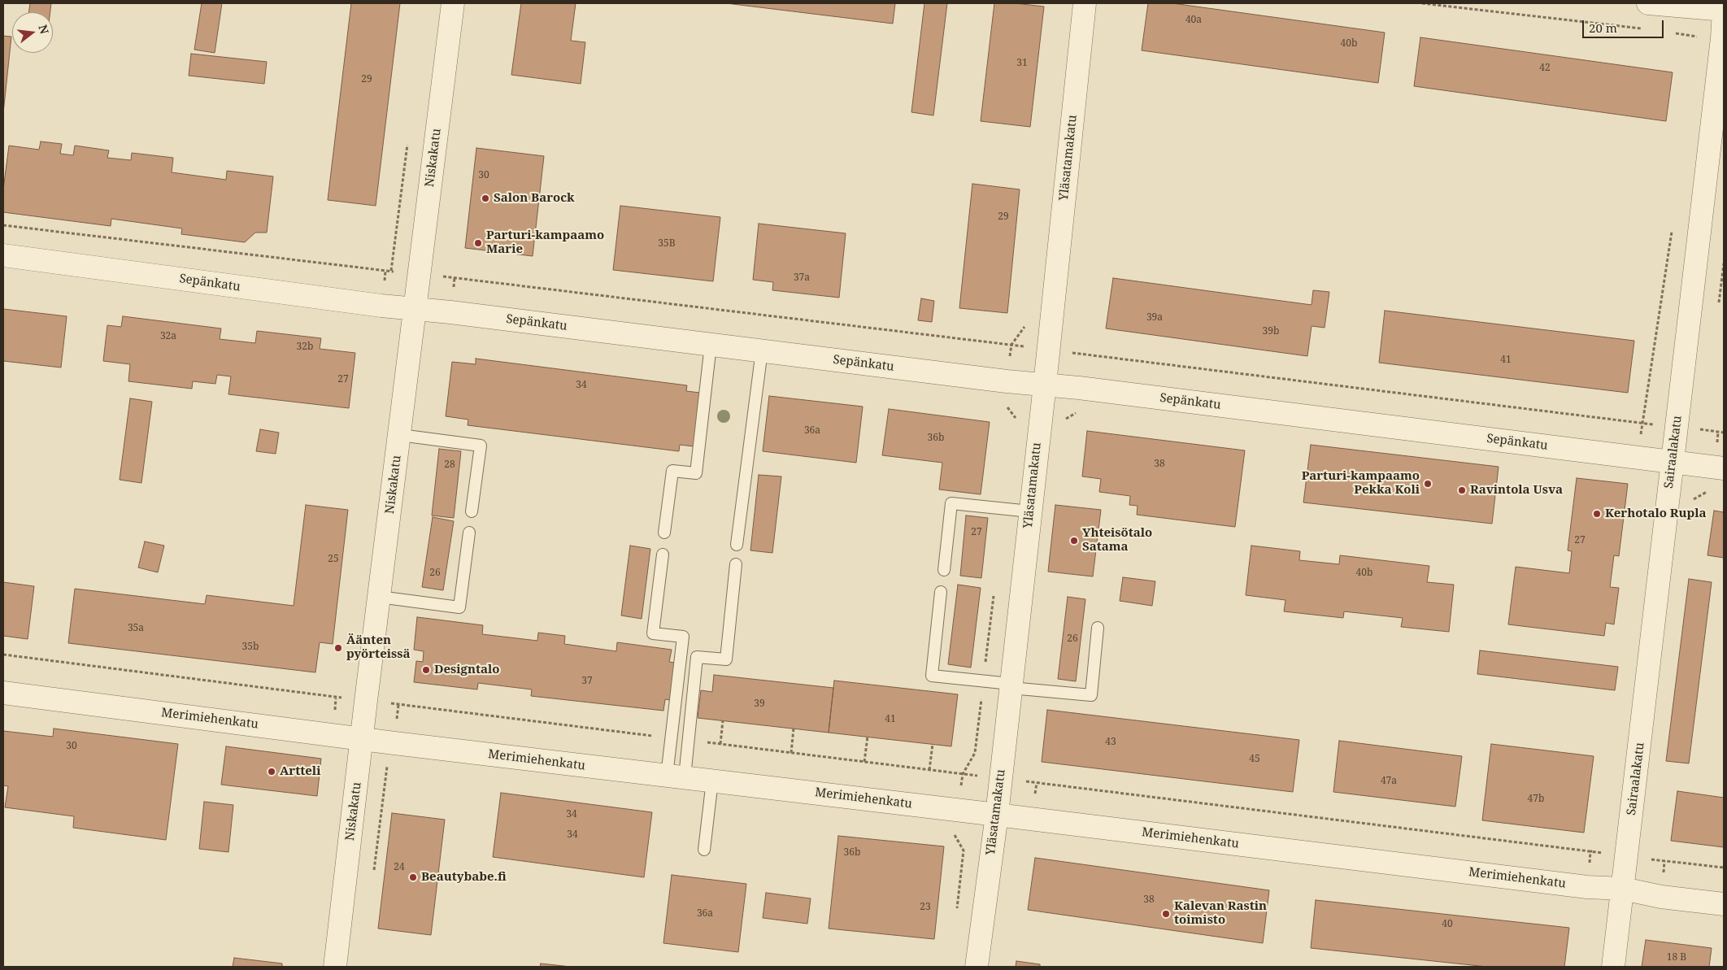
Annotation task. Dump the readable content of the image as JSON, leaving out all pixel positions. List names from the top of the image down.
{
  "streets": {
    "street": [
      "Niskakatu",
      "Yläsatamakatu",
      "Sepänkatu",
      "Sairaalakatu",
      "Merimiehenkatu"
    ]
  },
  "crossings": [
    ["Niskakatu", "Sepänkatu"],
    ["Niskakatu", "Merimiehenkatu"],
    ["Yläsatamakatu", "Sepänkatu"],
    ["Yläsatamakatu", "Merimiehenkatu"],
    ["Sepänkatu", "Sairaalakatu"],
    ["Sairaalakatu", "Merimiehenkatu"]
  ],
  "places": [
    "Salon Barock",
    "Parturi-kampaamo Marie",
    "Parturi-kampaamo Pekka Koli",
    "Ravintola Usva",
    "Kerhotalo Rupla",
    "Yhteisötalo Satama",
    "Äänten pyörteissä",
    "Designtalo",
    "Artteli",
    "Beautybabe.fi",
    "Kalevan Rastin toimisto"
  ],
  "house_numbers": [
    "40a",
    "40b",
    "31",
    "42",
    "29",
    "30",
    "29",
    "35B",
    "37a",
    "39a",
    "39b",
    "32a",
    "32b",
    "41",
    "27",
    "34",
    "36a",
    "36b",
    "38",
    "28",
    "27",
    "27",
    "25",
    "26",
    "40b",
    "35a",
    "26",
    "35b",
    "37",
    "39",
    "41",
    "43",
    "30",
    "45",
    "47a",
    "47b",
    "34",
    "34",
    "36b",
    "24",
    "38",
    "23",
    "36a",
    "40",
    "18 B"
  ],
  "scale_bar": "20 m",
  "north": "right"
}
